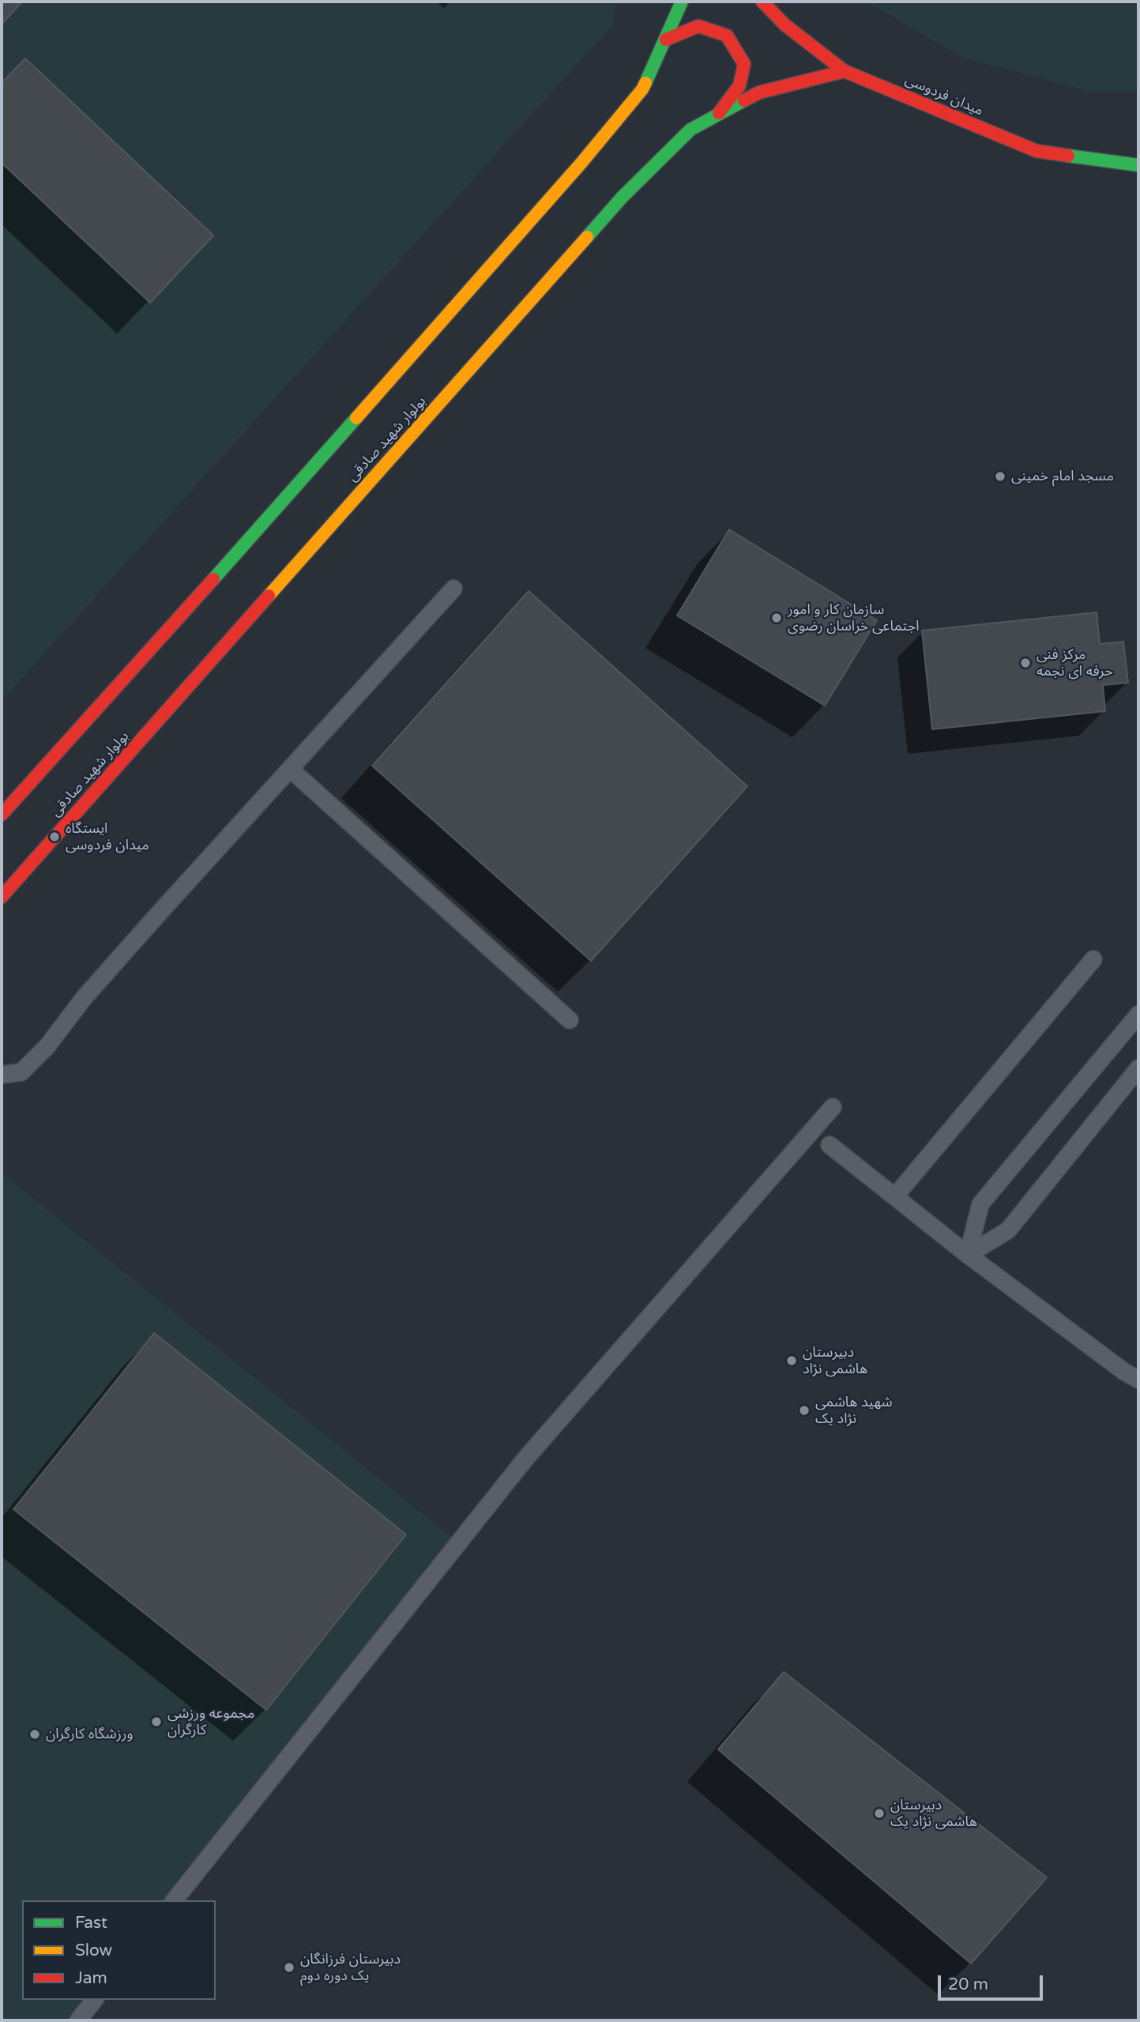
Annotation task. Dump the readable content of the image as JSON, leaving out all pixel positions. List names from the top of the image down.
{
  "streets": {
    "main road": ["میدان فردوسی", "بولوار شهید صادقی"]
  },
  "crossings": [
    ["میدان فردوسی", "بولوار شهید صادقی"]
  ],
  "places": [
    "مسجد امام خمینی",
    "سازمان کار و امور اجتماعی خراسان رضوی",
    "مرکز فنی حرفه ای نجمه",
    "ایستگاه میدان فردوسی",
    "دبیرستان هاشمی نژاد",
    "شهید هاشمی نژاد یک",
    "مجموعه ورزشی کارگران",
    "ورزشگاه کارگران",
    "دبیرستان هاشمی نژاد یک",
    "دبیرستان فرزانگان یک دوره دوم"
  ],
  "legend": ["Fast", "Slow", "Jam"],
  "scale_bar": "20 m"
}
